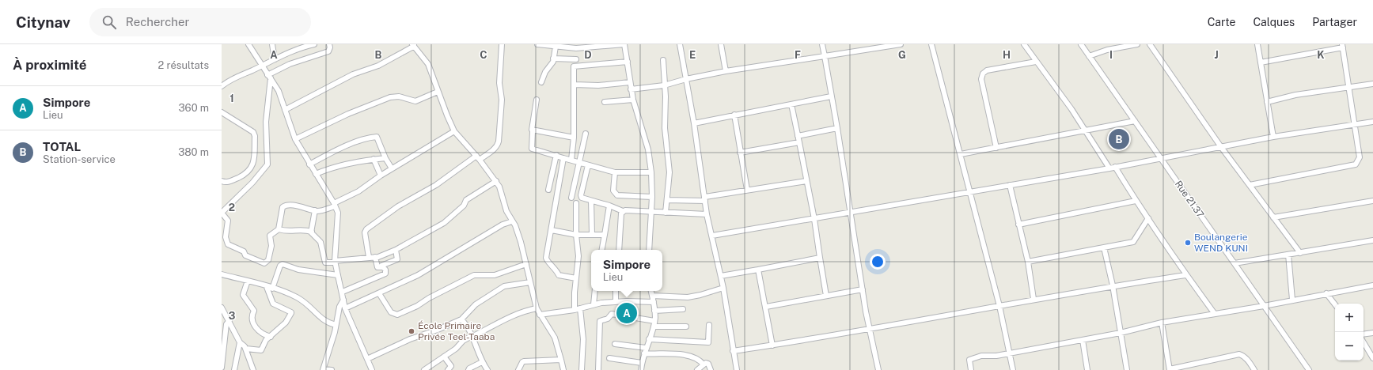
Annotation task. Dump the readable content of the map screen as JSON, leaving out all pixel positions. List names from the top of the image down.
{
  "streets": {
    "street": ["Rue 21.37"]
  },
  "places": ["Boulangerie WEND KUNI", "École Primaire Privée Teel-Taaba"],
  "page": {
    "header": "Citynav",
    "search": "Rechercher",
    "nav": ["Carte", "Calques", "Partager"],
    "heading": ["À proximité", "2 résultats"],
    "list": [
      {
        "mark": "A",
        "name": "Simpore",
        "note": "Lieu",
        "value": "360 m"
      },
      {
        "mark": "B",
        "name": "TOTAL",
        "note": "Station-service",
        "value": "380 m"
      }
    ],
    "pins": ["B", "A"],
    "popup": ["Simpore", "Lieu"],
    "map_buttons": ["+", "−"]
  },
  "grid": {
    "columns": [
      "A",
      "B",
      "C",
      "D",
      "E",
      "F",
      "G",
      "H",
      "I",
      "J",
      "K"
    ],
    "rows": ["1", "2", "3"]
  }
}
